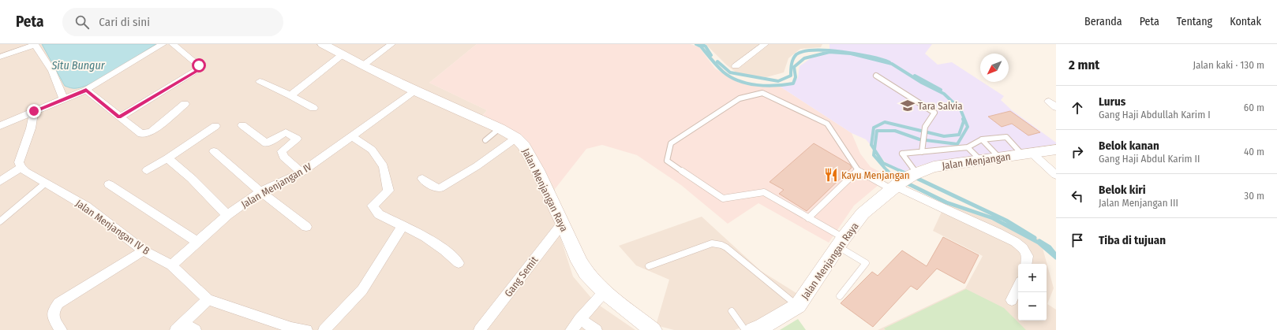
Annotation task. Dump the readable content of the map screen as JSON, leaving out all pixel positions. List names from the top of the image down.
{
  "streets": {
    "main road": ["Jalan Menjangan", "Jalan Menjangan Raya"],
    "street": ["Jalan Menjangan IV", "Jalan Menjangan IV B", "Gang Semit"]
  },
  "crossings": [
    ["Jalan Menjangan", "Jalan Menjangan Raya"],
    ["Jalan Menjangan IV", "Jalan Menjangan Raya"],
    ["Jalan Menjangan IV", "Jalan Menjangan IV B"],
    ["Jalan Menjangan Raya", "Gang Semit"]
  ],
  "water": ["Situ Bungur"],
  "places": {
    "school or university": ["Tara Salvia"],
    "restaurant": ["Kayu Menjangan"]
  },
  "north": "bottom left",
  "page": {
    "header": "Peta",
    "search": "Cari di sini",
    "nav": [
      "Beranda",
      "Peta",
      "Tentang",
      "Kontak"
    ],
    "heading": ["2 mnt", "Jalan kaki · 130 m"],
    "list": [
      ["Lurus", "Gang Haji Abdullah Karim I", "60 m"],
      ["Belok kanan", "Gang Haji Abdul Karim II", "40 m"],
      ["Belok kiri", "Jalan Menjangan III", "30 m"],
      "Tiba di tujuan"
    ],
    "map_buttons": ["+", "−"]
  }
}
